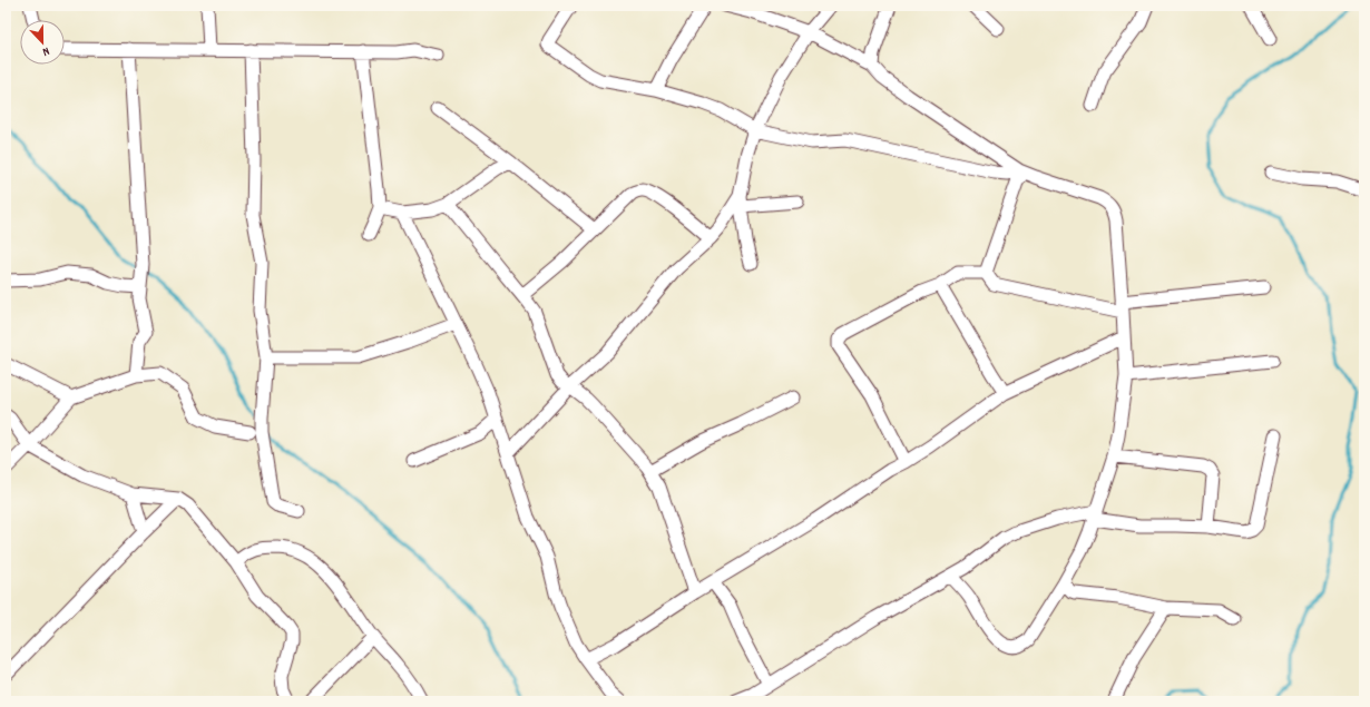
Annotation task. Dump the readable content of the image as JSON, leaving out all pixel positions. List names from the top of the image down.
{
  "north": "bottom"
}
